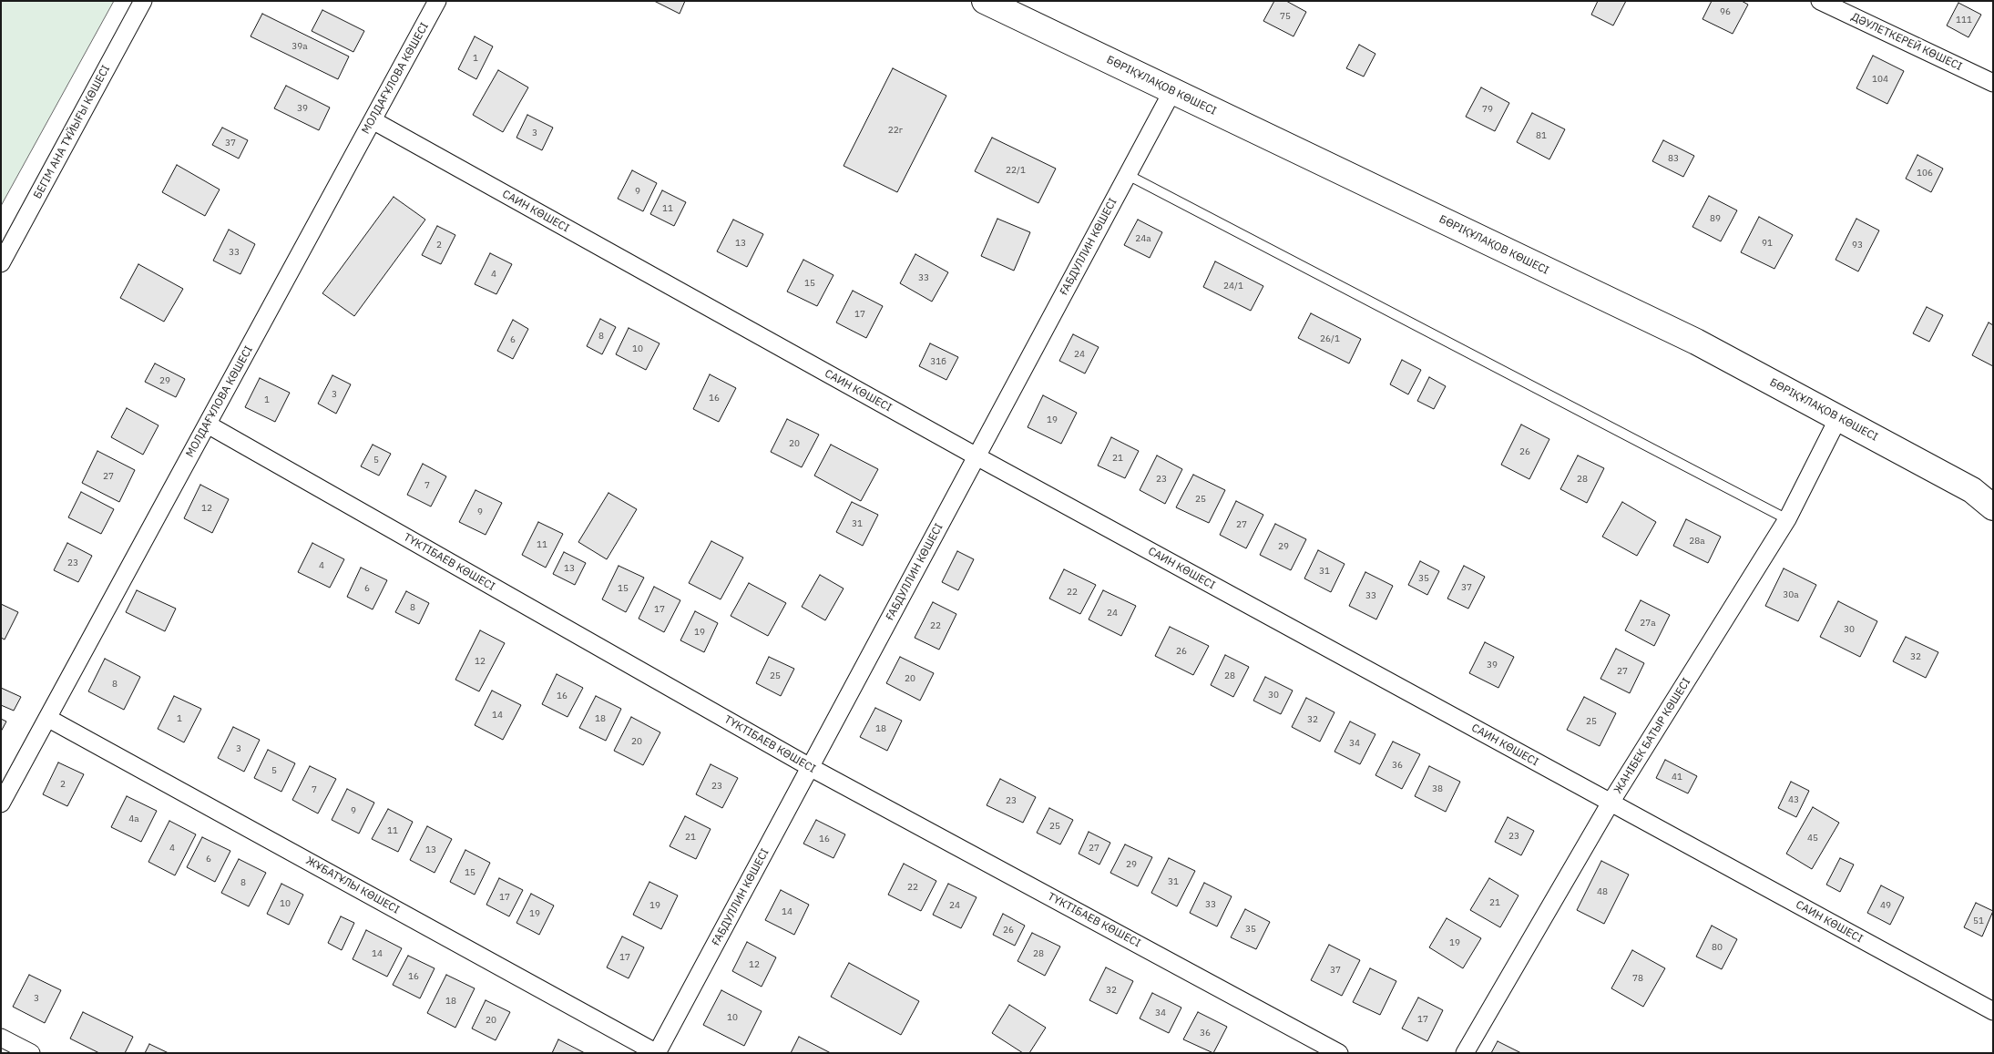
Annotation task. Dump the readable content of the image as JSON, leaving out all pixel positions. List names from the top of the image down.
{
  "streets": {
    "street": [
      "ДӘУЛЕТКЕРЕЙ КӨШЕСІ",
      "МОЛДАҒҰЛОВА КӨШЕСІ",
      "БӨРІҚҰЛАҚОВ КӨШЕСІ",
      "БЕГІМ АНА ТҰЙЫҒЫ КӨШЕСІ",
      "САИН КӨШЕСІ",
      "ҒАБДУЛЛИН КӨШЕСІ",
      "ТҮКТІБАЕВ КӨШЕСІ",
      "ЖАНІБЕК БАТЫР КӨШЕСІ",
      "ЖҰБАТҰЛЫ КӨШЕСІ"
    ]
  },
  "crossings": [
    ["МОЛДАҒҰЛОВА КӨШЕСІ", "САИН КӨШЕСІ"],
    ["МОЛДАҒҰЛОВА КӨШЕСІ", "ТҮКТІБАЕВ КӨШЕСІ"],
    ["МОЛДАҒҰЛОВА КӨШЕСІ", "ЖҰБАТҰЛЫ КӨШЕСІ"],
    ["БӨРІҚҰЛАҚОВ КӨШЕСІ", "ҒАБДУЛЛИН КӨШЕСІ"],
    ["БӨРІҚҰЛАҚОВ КӨШЕСІ", "ЖАНІБЕК БАТЫР КӨШЕСІ"],
    ["САИН КӨШЕСІ", "ҒАБДУЛЛИН КӨШЕСІ"],
    ["САИН КӨШЕСІ", "ЖАНІБЕК БАТЫР КӨШЕСІ"],
    ["ҒАБДУЛЛИН КӨШЕСІ", "ТҮКТІБАЕВ КӨШЕСІ"],
    ["ҒАБДУЛЛИН КӨШЕСІ", "ЖҰБАТҰЛЫ КӨШЕСІ"]
  ],
  "house_numbers": [
    "96",
    "75",
    "111",
    "39а",
    "1",
    "104",
    "39",
    "79",
    "22г",
    "3",
    "81",
    "37",
    "83",
    "22/1",
    "106",
    "9",
    "11",
    "89",
    "24а",
    "13",
    "91",
    "2",
    "93",
    "33",
    "4",
    "33",
    "15",
    "24/1",
    "17",
    "8",
    "26/1",
    "6",
    "10",
    "24",
    "31б",
    "29",
    "3",
    "16",
    "1",
    "19",
    "20",
    "26",
    "21",
    "5",
    "27",
    "23",
    "28",
    "7",
    "25",
    "12",
    "9",
    "31",
    "27",
    "28а",
    "11",
    "29",
    "23",
    "4",
    "13",
    "31",
    "35",
    "37",
    "6",
    "15",
    "22",
    "30а",
    "33",
    "8",
    "17",
    "24",
    "27а",
    "22",
    "30",
    "19",
    "26",
    "32",
    "12",
    "39",
    "27",
    "25",
    "28",
    "20",
    "8",
    "30",
    "16",
    "14",
    "1",
    "18",
    "32",
    "25",
    "18",
    "20",
    "34",
    "3",
    "36",
    "5",
    "41",
    "2",
    "23",
    "38",
    "7",
    "43",
    "23",
    "9",
    "4а",
    "25",
    "11",
    "23",
    "21",
    "45",
    "16",
    "4",
    "27",
    "13",
    "6",
    "29",
    "15",
    "31",
    "8",
    "22",
    "48",
    "17",
    "21",
    "10",
    "33",
    "19",
    "24",
    "49",
    "14",
    "19",
    "51",
    "35",
    "26",
    "19",
    "80",
    "14",
    "28",
    "17",
    "12",
    "37",
    "16",
    "78",
    "32",
    "3",
    "18",
    "34",
    "10",
    "17",
    "20",
    "36"
  ]
}
